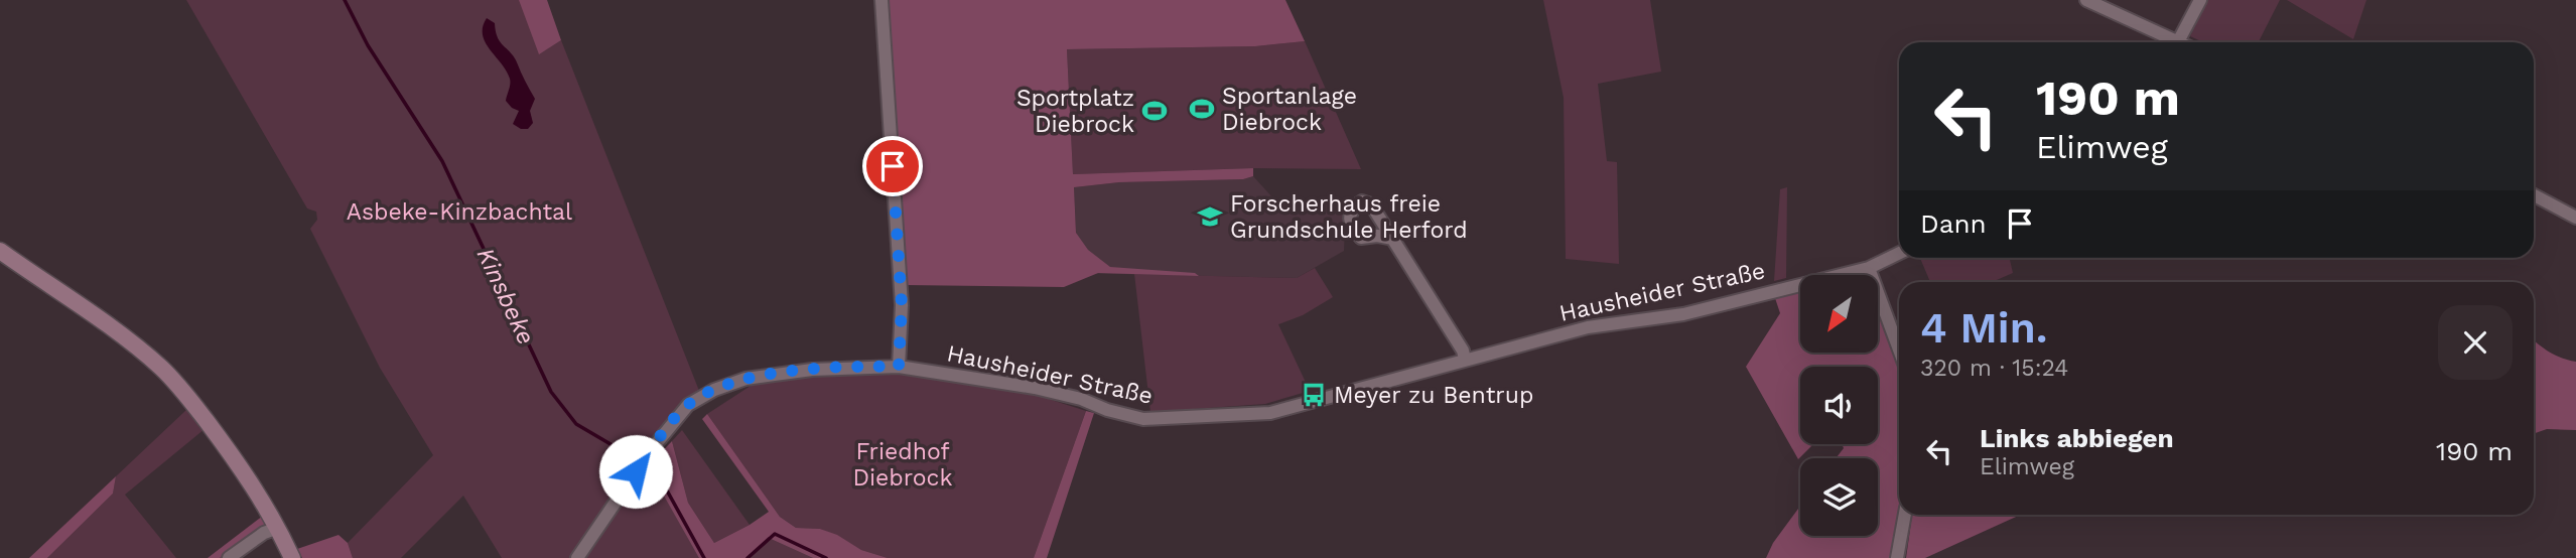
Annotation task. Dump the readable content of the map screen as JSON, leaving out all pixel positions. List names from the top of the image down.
{
  "streets": {
    "street": ["Hausheider Straße"]
  },
  "water": ["Kinsbeke"],
  "parks": ["Asbeke-Kinzbachtal", "Friedhof Diebrock"],
  "places": {
    "sports": ["Sportanlage Diebrock", "Sportplatz Diebrock"],
    "school or university": ["Forscherhaus freie Grundschule Herford"],
    "bus stop": ["Meyer zu Bentrup"]
  },
  "north": "bottom left",
  "page": {
    "turn": ["190 m", "Elimweg"],
    "then": "Dann",
    "heading": ["4 Min.", "320 m · 15:24"],
    "list": [
      {
        "name": "Links abbiegen",
        "note": "Elimweg",
        "value": "190 m"
      }
    ]
  }
}
